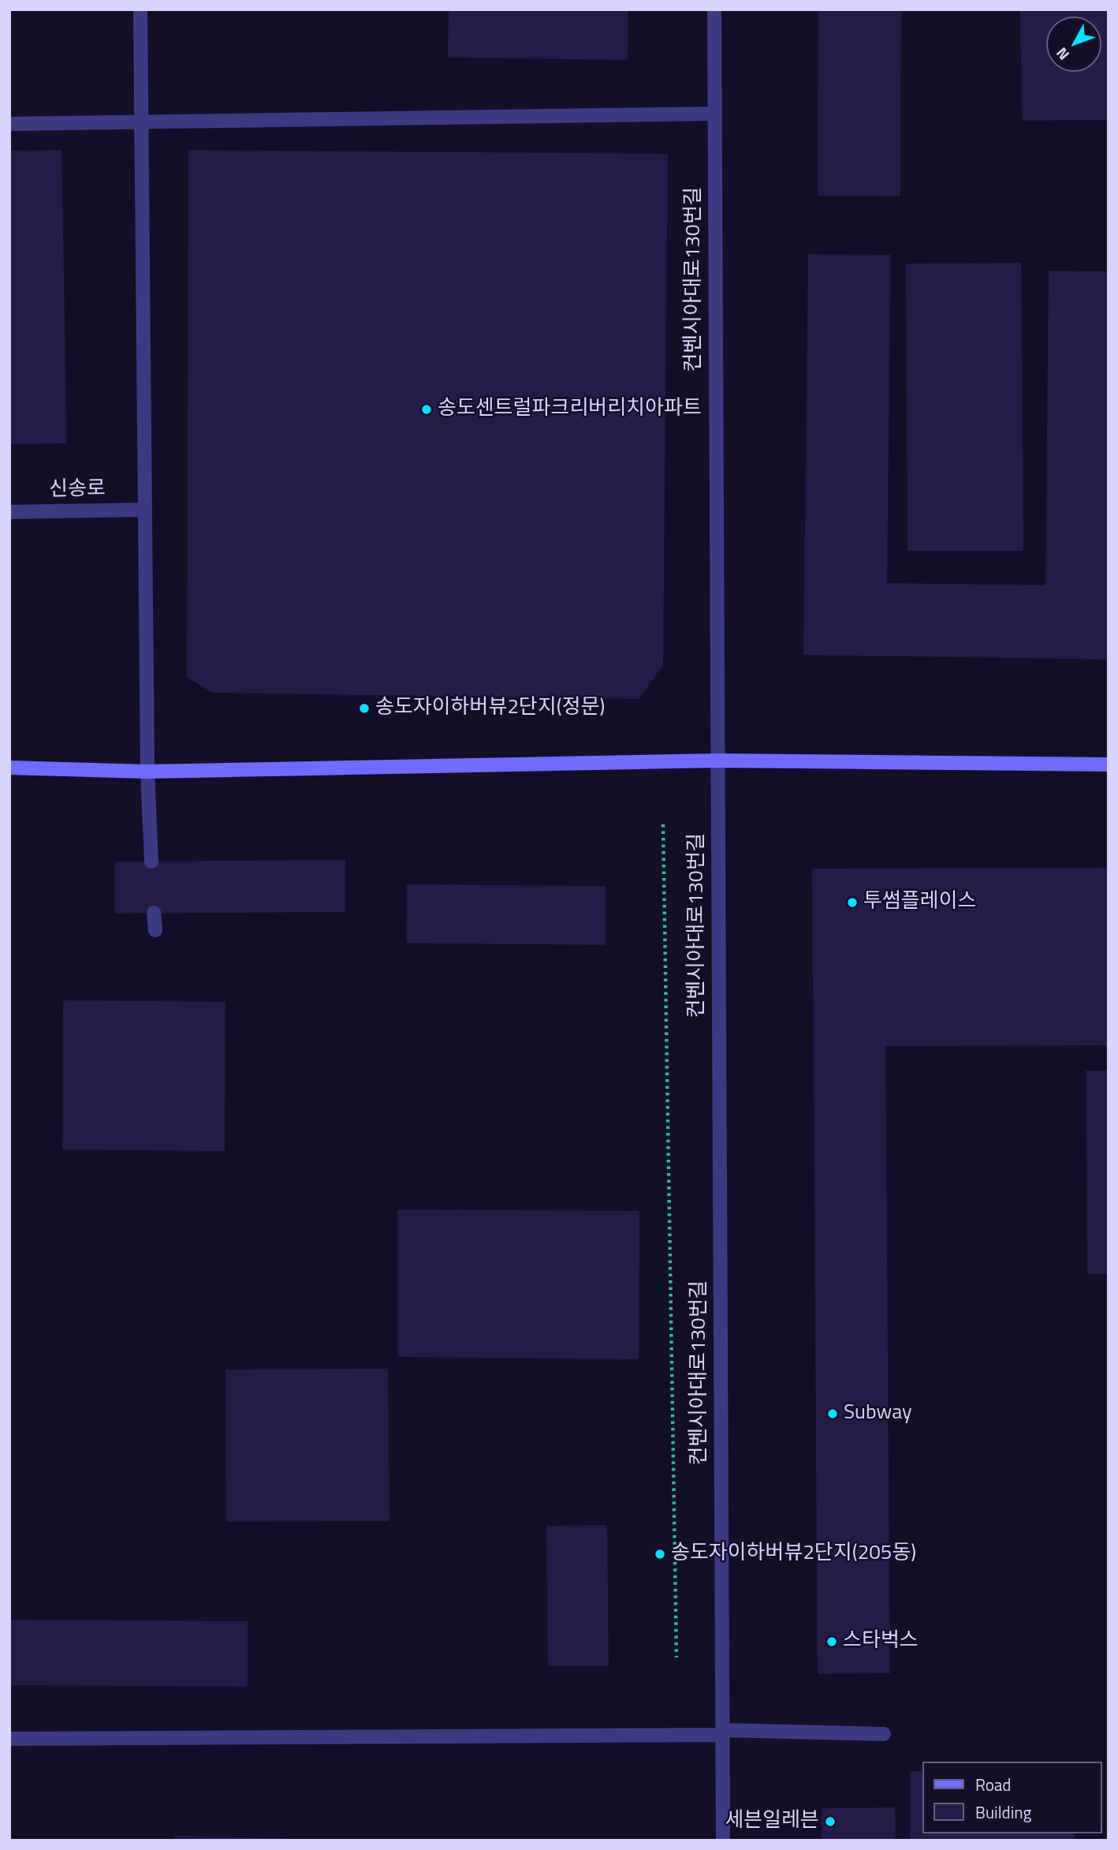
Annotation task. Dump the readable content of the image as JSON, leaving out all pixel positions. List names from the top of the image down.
{
  "streets": {
    "street": ["컨벤시아대로130번길", "신송로"]
  },
  "places": [
    "송도센트럴파크리버리치아파트",
    "송도자이하버뷰2단지(정문)",
    "투썸플레이스",
    "Subway",
    "송도자이하버뷰2단지(205동)",
    "스타벅스",
    "세븐일레븐"
  ],
  "legend": ["Road", "Building"],
  "north": "bottom left"
}
